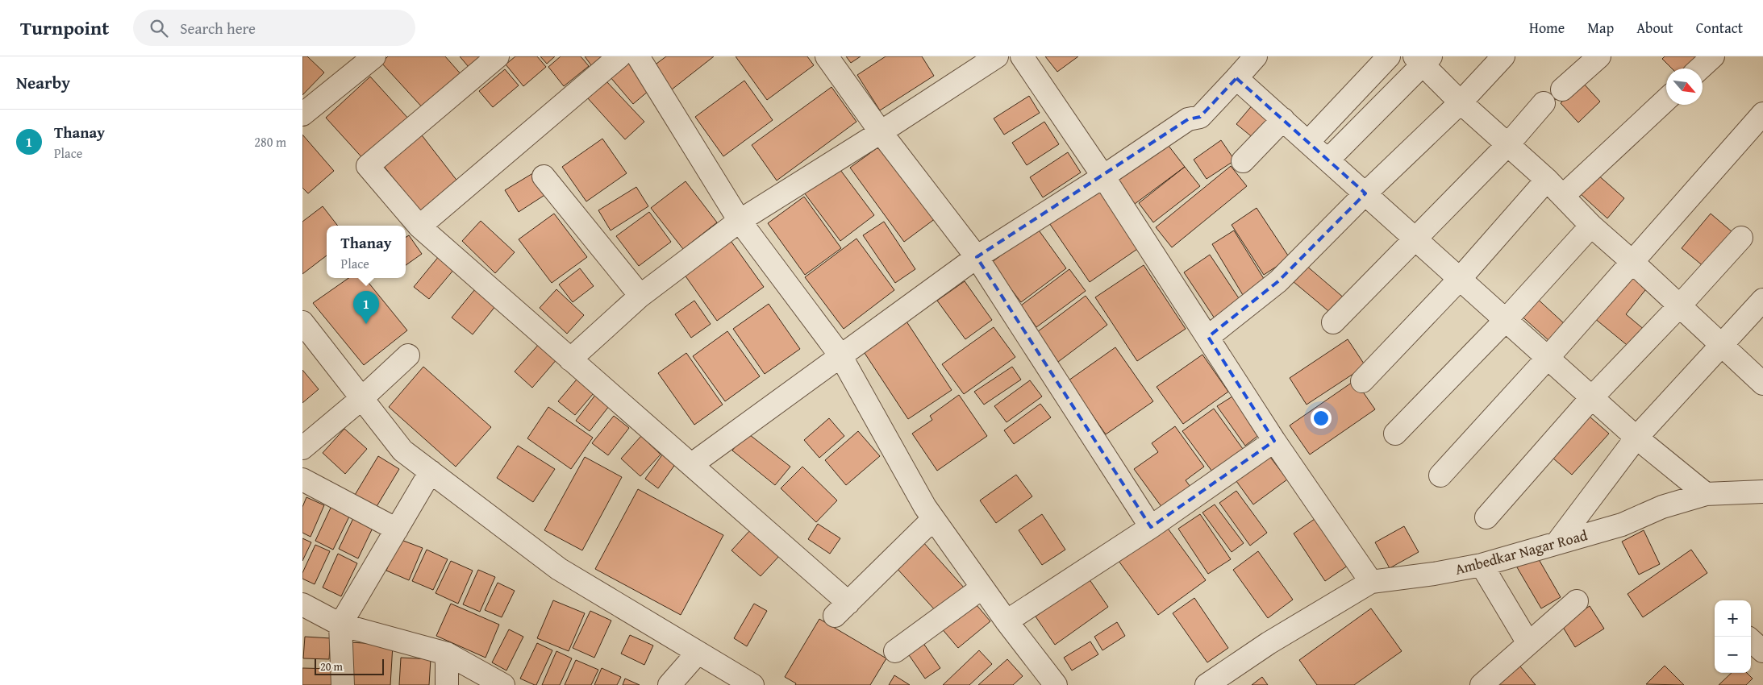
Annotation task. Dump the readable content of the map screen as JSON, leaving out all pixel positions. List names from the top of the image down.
{
  "streets": {
    "street": ["Ambedkar Nagar Road"]
  },
  "scale_bar": "20 m",
  "north": "bottom right",
  "page": {
    "header": "Turnpoint",
    "search": "Search here",
    "nav": [
      "Home",
      "Map",
      "About",
      "Contact"
    ],
    "heading": "Nearby",
    "list": [
      {
        "mark": "1",
        "name": "Thanay",
        "note": "Place",
        "value": "280 m"
      }
    ],
    "popup": ["Thanay", "Place"],
    "pins": "1",
    "map_buttons": ["+", "−"],
    "scale": "20 m"
  }
}
